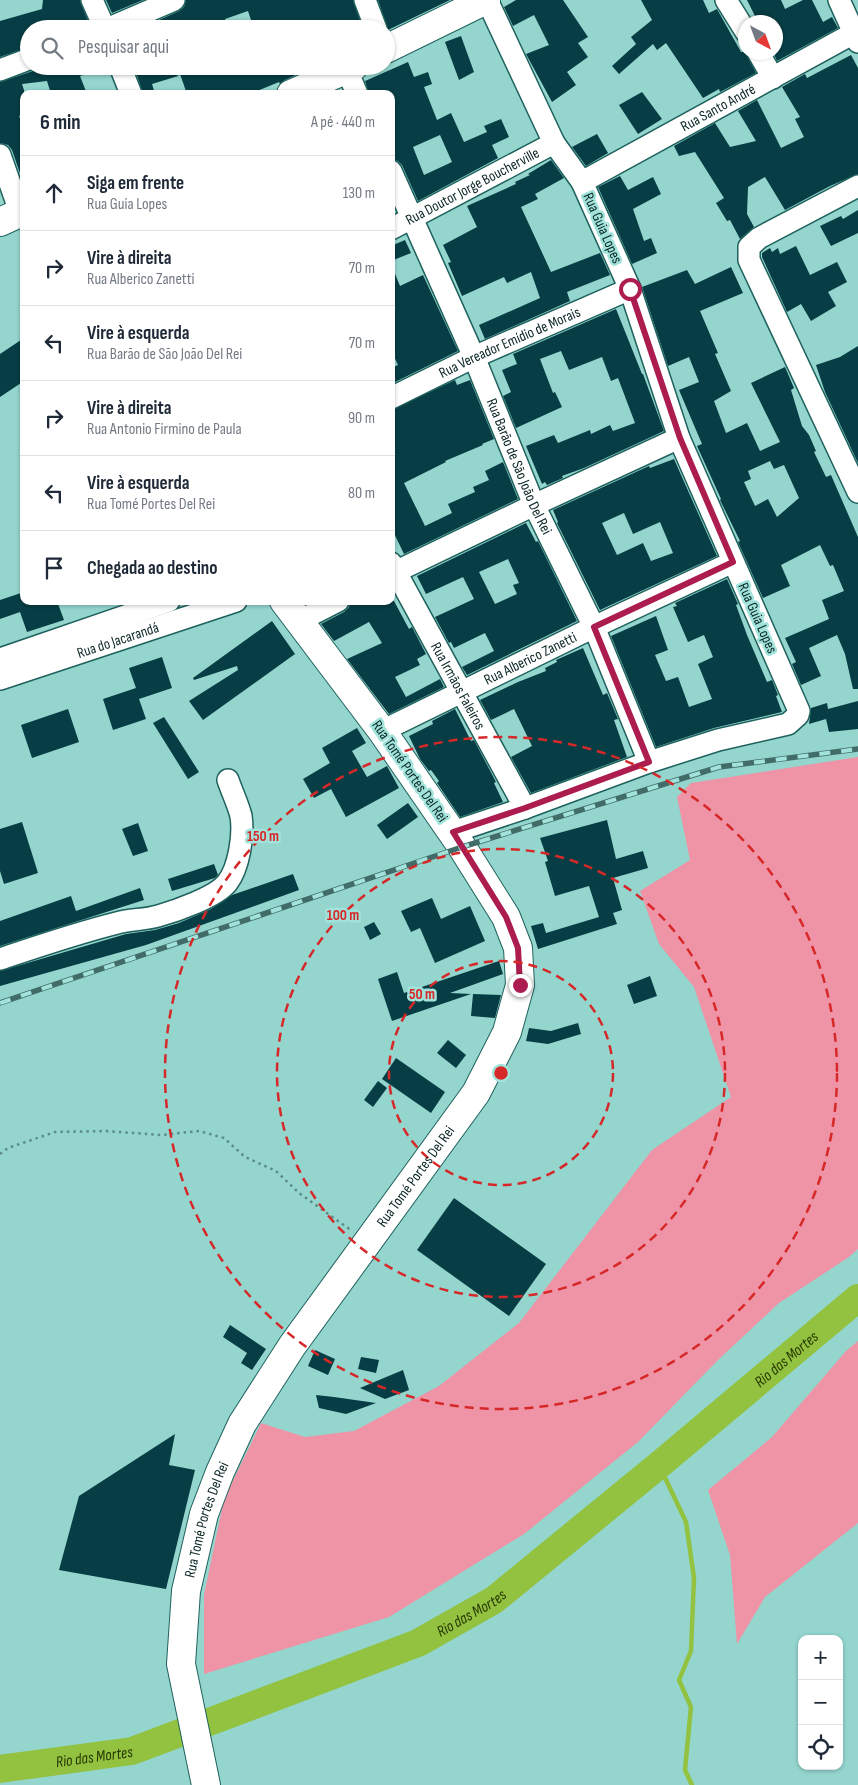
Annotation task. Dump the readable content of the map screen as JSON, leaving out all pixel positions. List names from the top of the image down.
{
  "streets": {
    "main road": ["Rua Tomé Portes Del Rei"],
    "street": [
      "Rua Santo André",
      "Rua Doutor Jorge Boucherville",
      "Rua Guia Lopes",
      "Rua Vereador Emídio de Morais",
      "Rua Barão de São João Del Rei",
      "Rua do Jacarandá",
      "Rua Alberico Zanetti",
      "Rua Irmãos Faleiros"
    ]
  },
  "crossings": [
    ["Rua Santo André", "Rua Guia Lopes"],
    ["Rua Doutor Jorge Boucherville", "Rua Guia Lopes"],
    ["Rua Doutor Jorge Boucherville", "Rua Barão de São João Del Rei"],
    ["Rua Guia Lopes", "Rua Vereador Emídio de Morais"],
    ["Rua Guia Lopes", "Rua Barão de São João Del Rei"],
    ["Rua Guia Lopes", "Rua Alberico Zanetti"],
    ["Rua Vereador Emídio de Morais", "Rua Barão de São João Del Rei"],
    ["Rua Barão de São João Del Rei", "Rua Alberico Zanetti"],
    ["Rua Alberico Zanetti", "Rua Irmãos Faleiros"],
    ["Rua Alberico Zanetti", "Rua Tomé Portes Del Rei"]
  ],
  "water": ["Rio das Mortes"],
  "north": "bottom right",
  "page": {
    "search": "Pesquisar aqui",
    "heading": ["6 min", "A pé · 440 m"],
    "list": [
      ["Siga em frente", "Rua Guia Lopes", "130 m"],
      ["Vire à direita", "Rua Alberico Zanetti", "70 m"],
      ["Vire à esquerda", "Rua Barão de São João Del Rei", "70 m"],
      ["Vire à direita", "Rua Antonio Firmino de Paula", "90 m"],
      ["Vire à esquerda", "Rua Tomé Portes Del Rei", "80 m"],
      "Chegada ao destino"
    ],
    "map_buttons": ["+", "−"]
  },
  "rings": ["150 m", "100 m", "50 m"]
}
